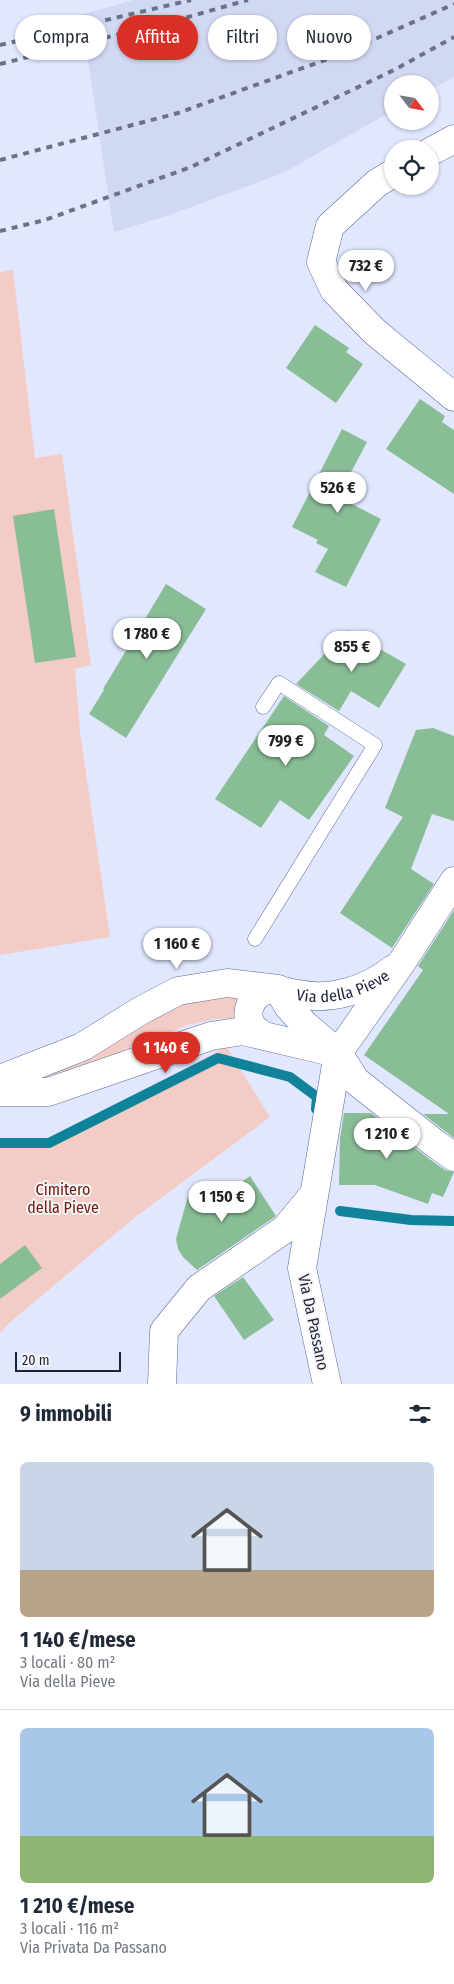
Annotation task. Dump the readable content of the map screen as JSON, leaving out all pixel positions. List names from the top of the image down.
{
  "streets": {
    "street": ["Via della Pieve", "Via Da Passano"]
  },
  "crossings": [
    ["Via della Pieve", "Via Da Passano"]
  ],
  "parks": ["Cimitero della Pieve"],
  "scale_bar": "20 m",
  "north": "bottom right",
  "page": {
    "chip": [
      "Compra",
      "Affitta",
      "Filtri",
      "Nuovo"
    ],
    "price": [
      "732 €",
      "526 €",
      "1 780 €",
      "855 €",
      "799 €",
      "1 160 €",
      "1 140 €",
      "1 210 €",
      "1 150 €"
    ],
    "scale": "20 m",
    "heading": "9 immobili",
    "list": [
      {
        "name": "1 140 €/mese",
        "note": "3 locali · 80 m² · Via della Pieve"
      },
      {
        "name": "1 210 €/mese",
        "note": "3 locali · 116 m² · Via Privata Da Passano"
      }
    ]
  }
}
